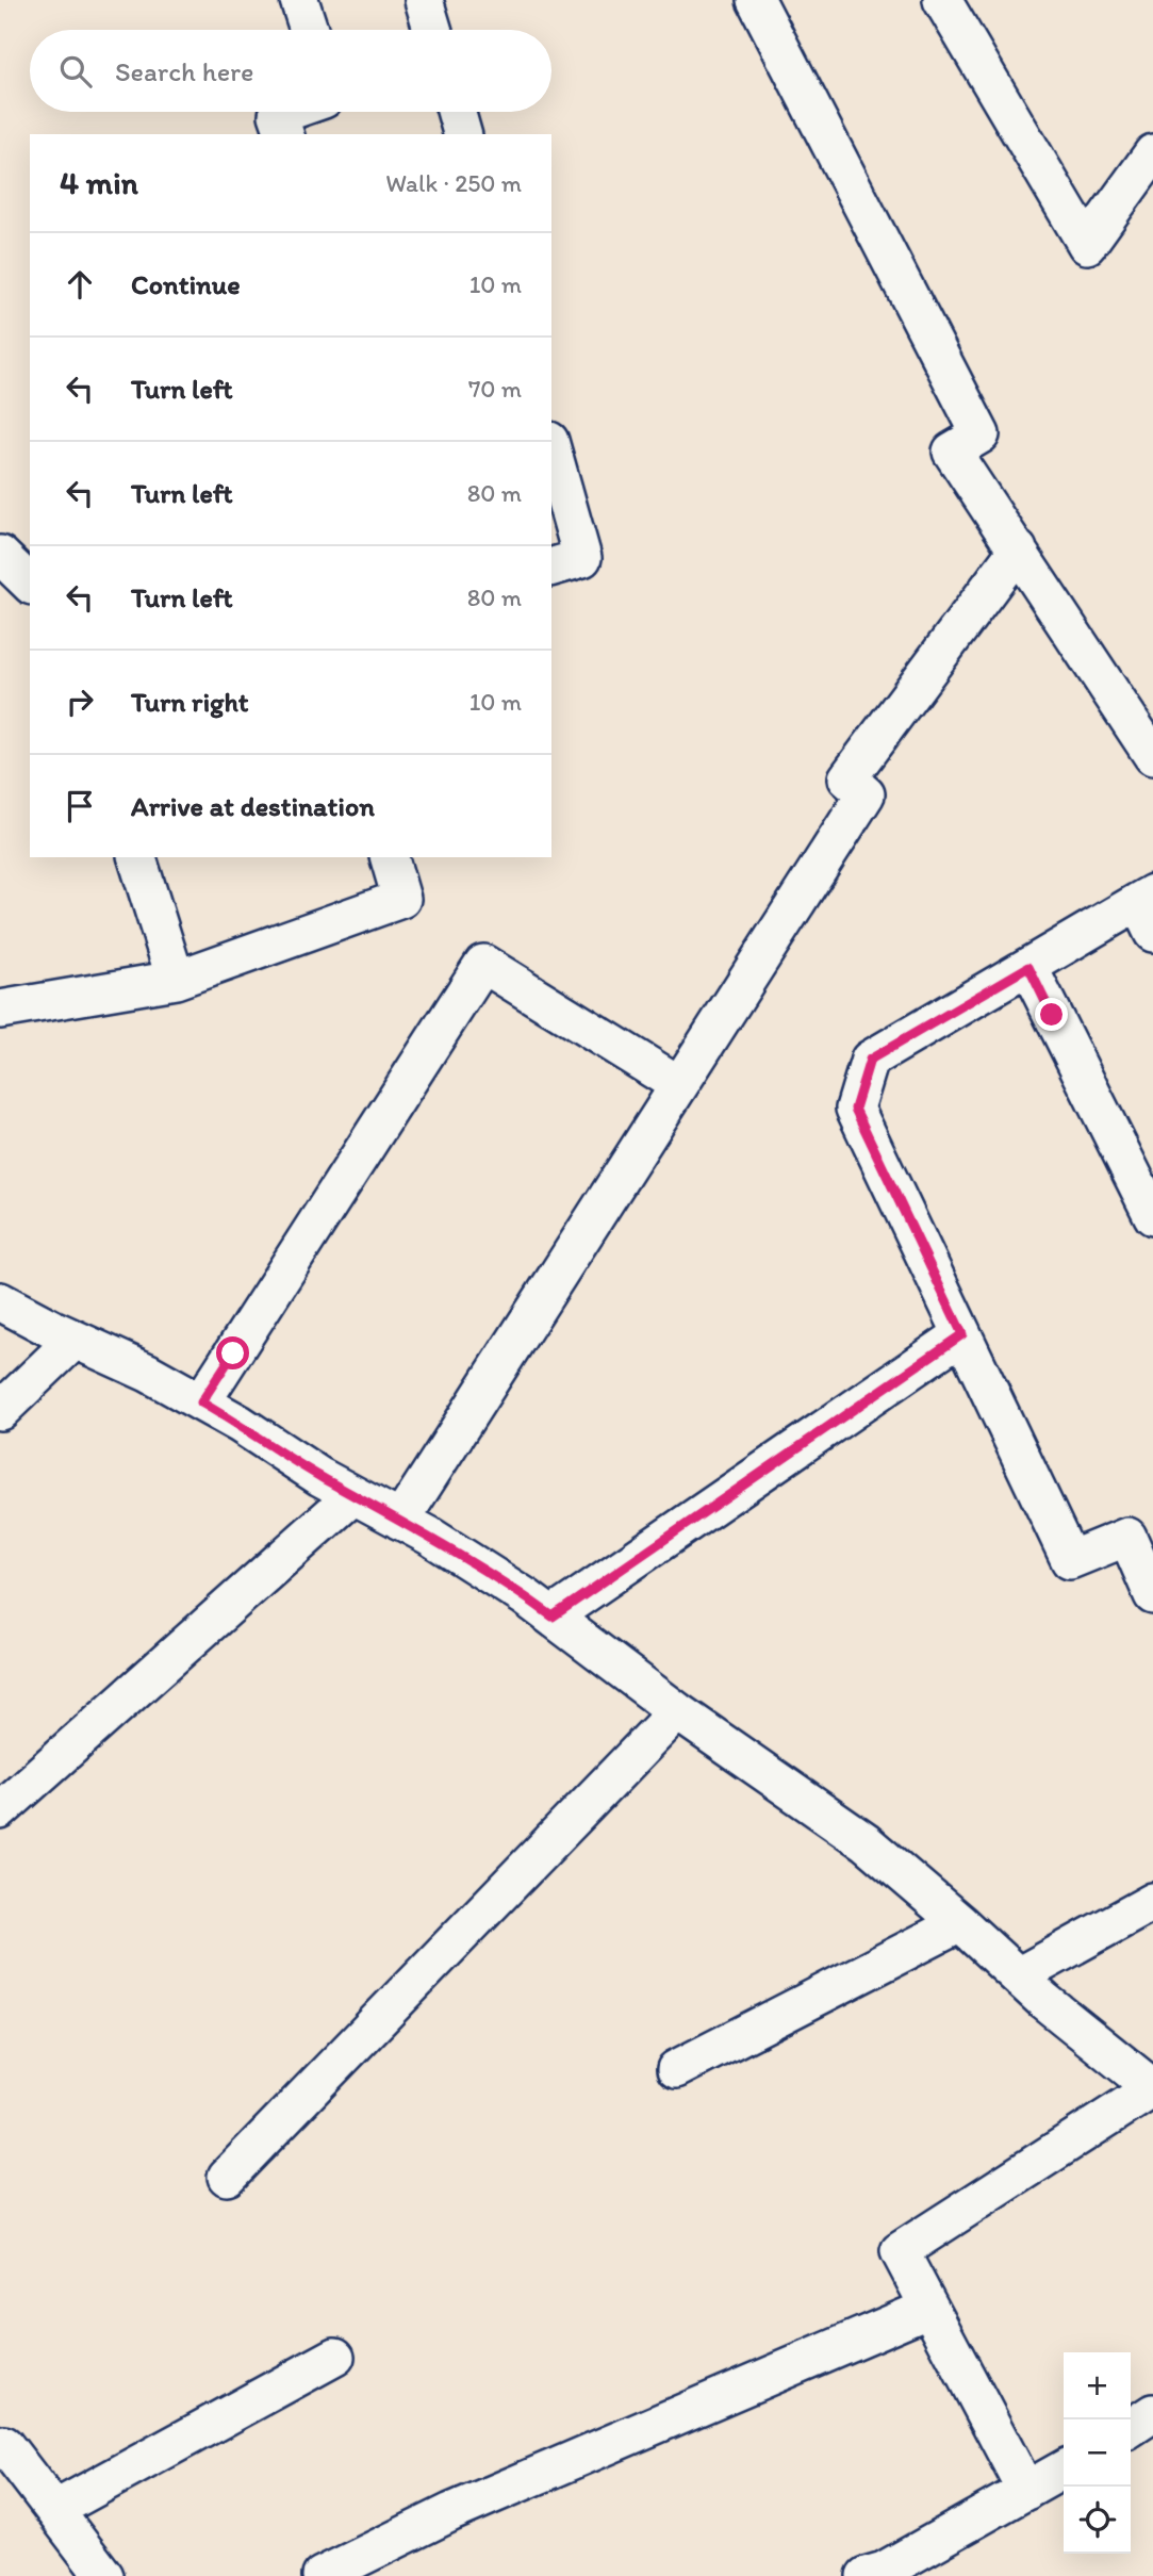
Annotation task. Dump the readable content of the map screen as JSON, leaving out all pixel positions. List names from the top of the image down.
{
  "page": {
    "search": "Search here",
    "heading": ["4 min", "Walk · 250 m"],
    "list": [
      ["Continue", "10 m"],
      ["Turn left", "70 m"],
      ["Turn left", "80 m"],
      ["Turn left", "80 m"],
      ["Turn right", "10 m"],
      "Arrive at destination"
    ],
    "map_buttons": ["+", "−"]
  }
}
